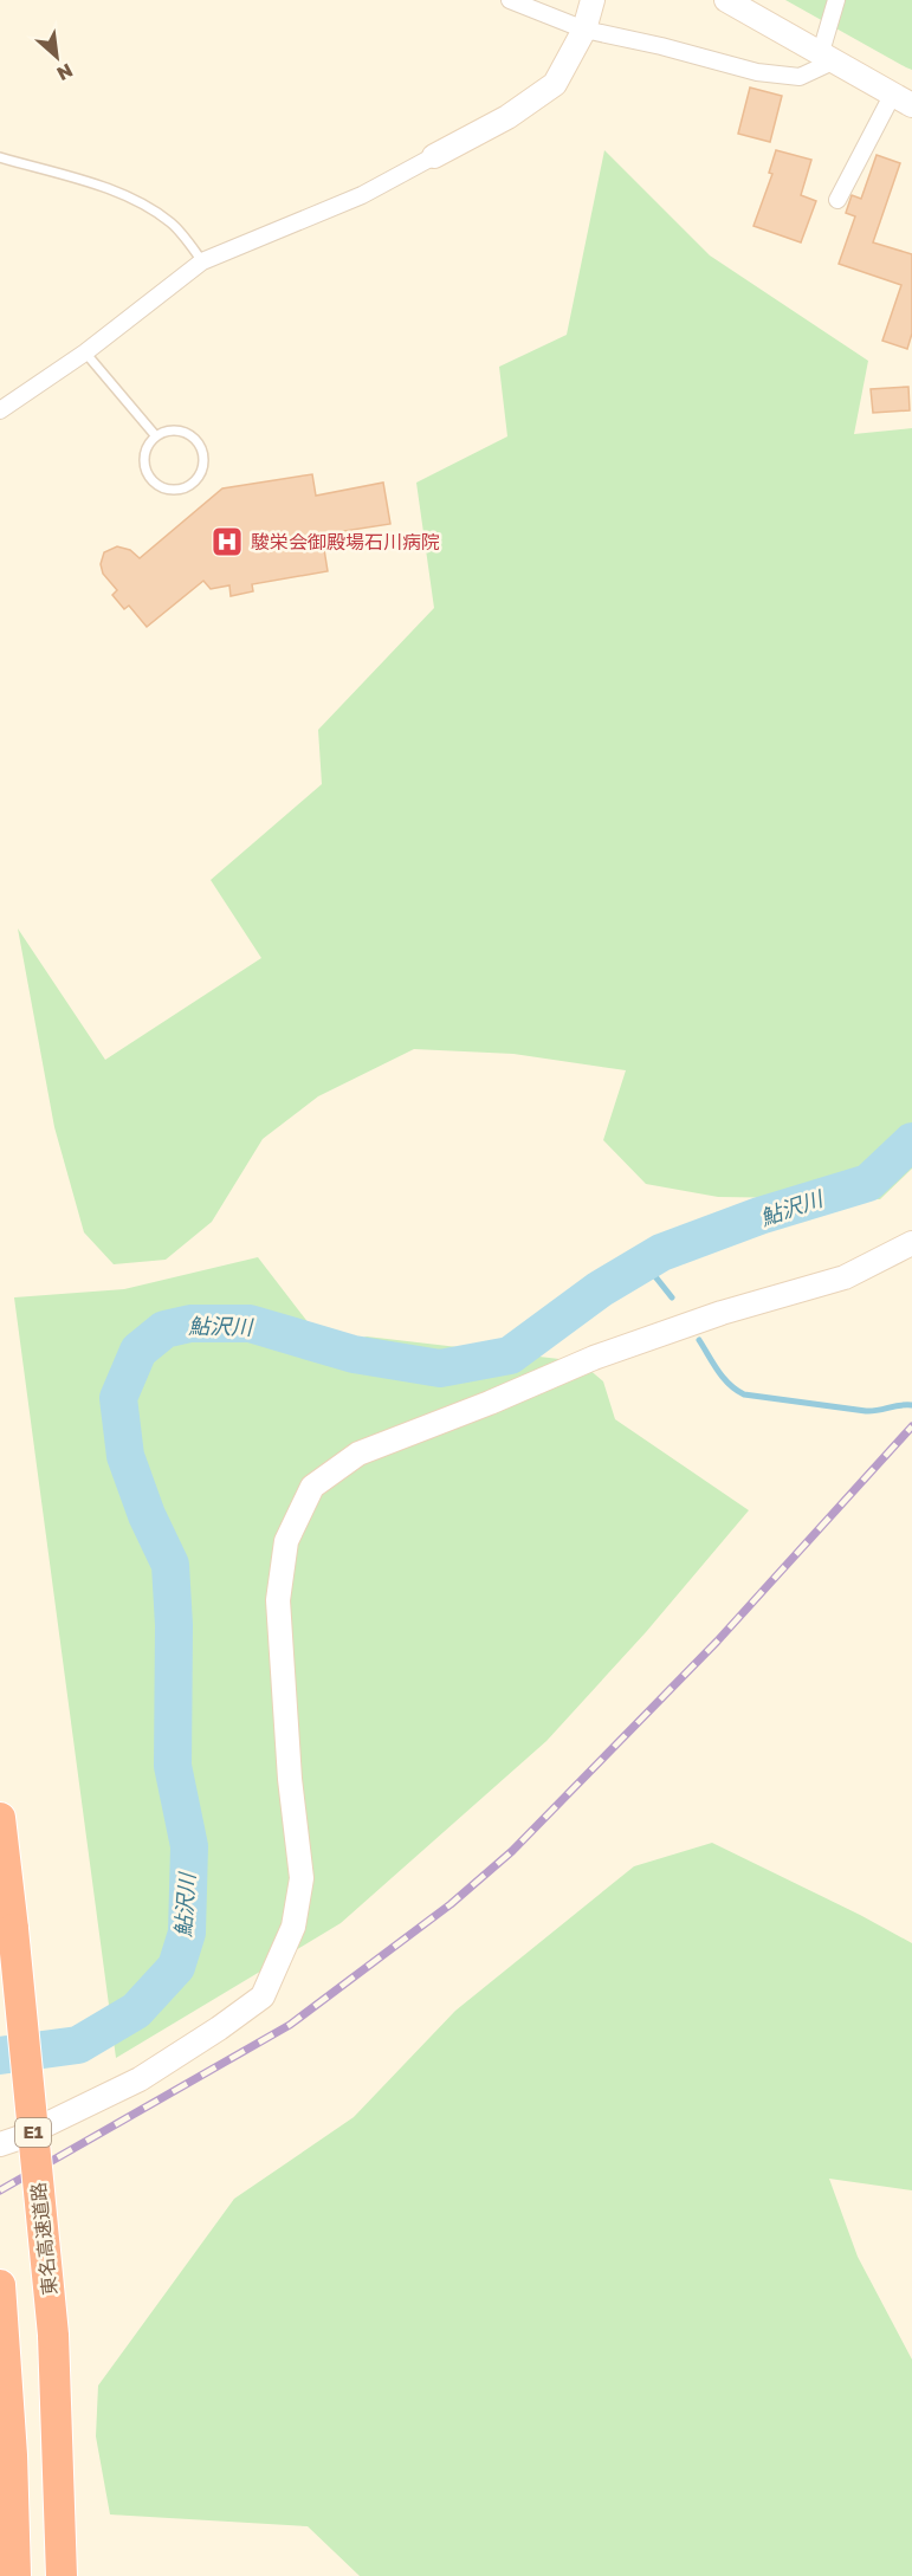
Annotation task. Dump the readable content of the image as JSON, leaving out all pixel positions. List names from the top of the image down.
{
  "streets": {
    "highway": ["E1", "東名高速道路"]
  },
  "water": ["鮎沢川"],
  "places": {
    "hospital": ["駿栄会御殿場石川病院"]
  },
  "north": "bottom right"
}
